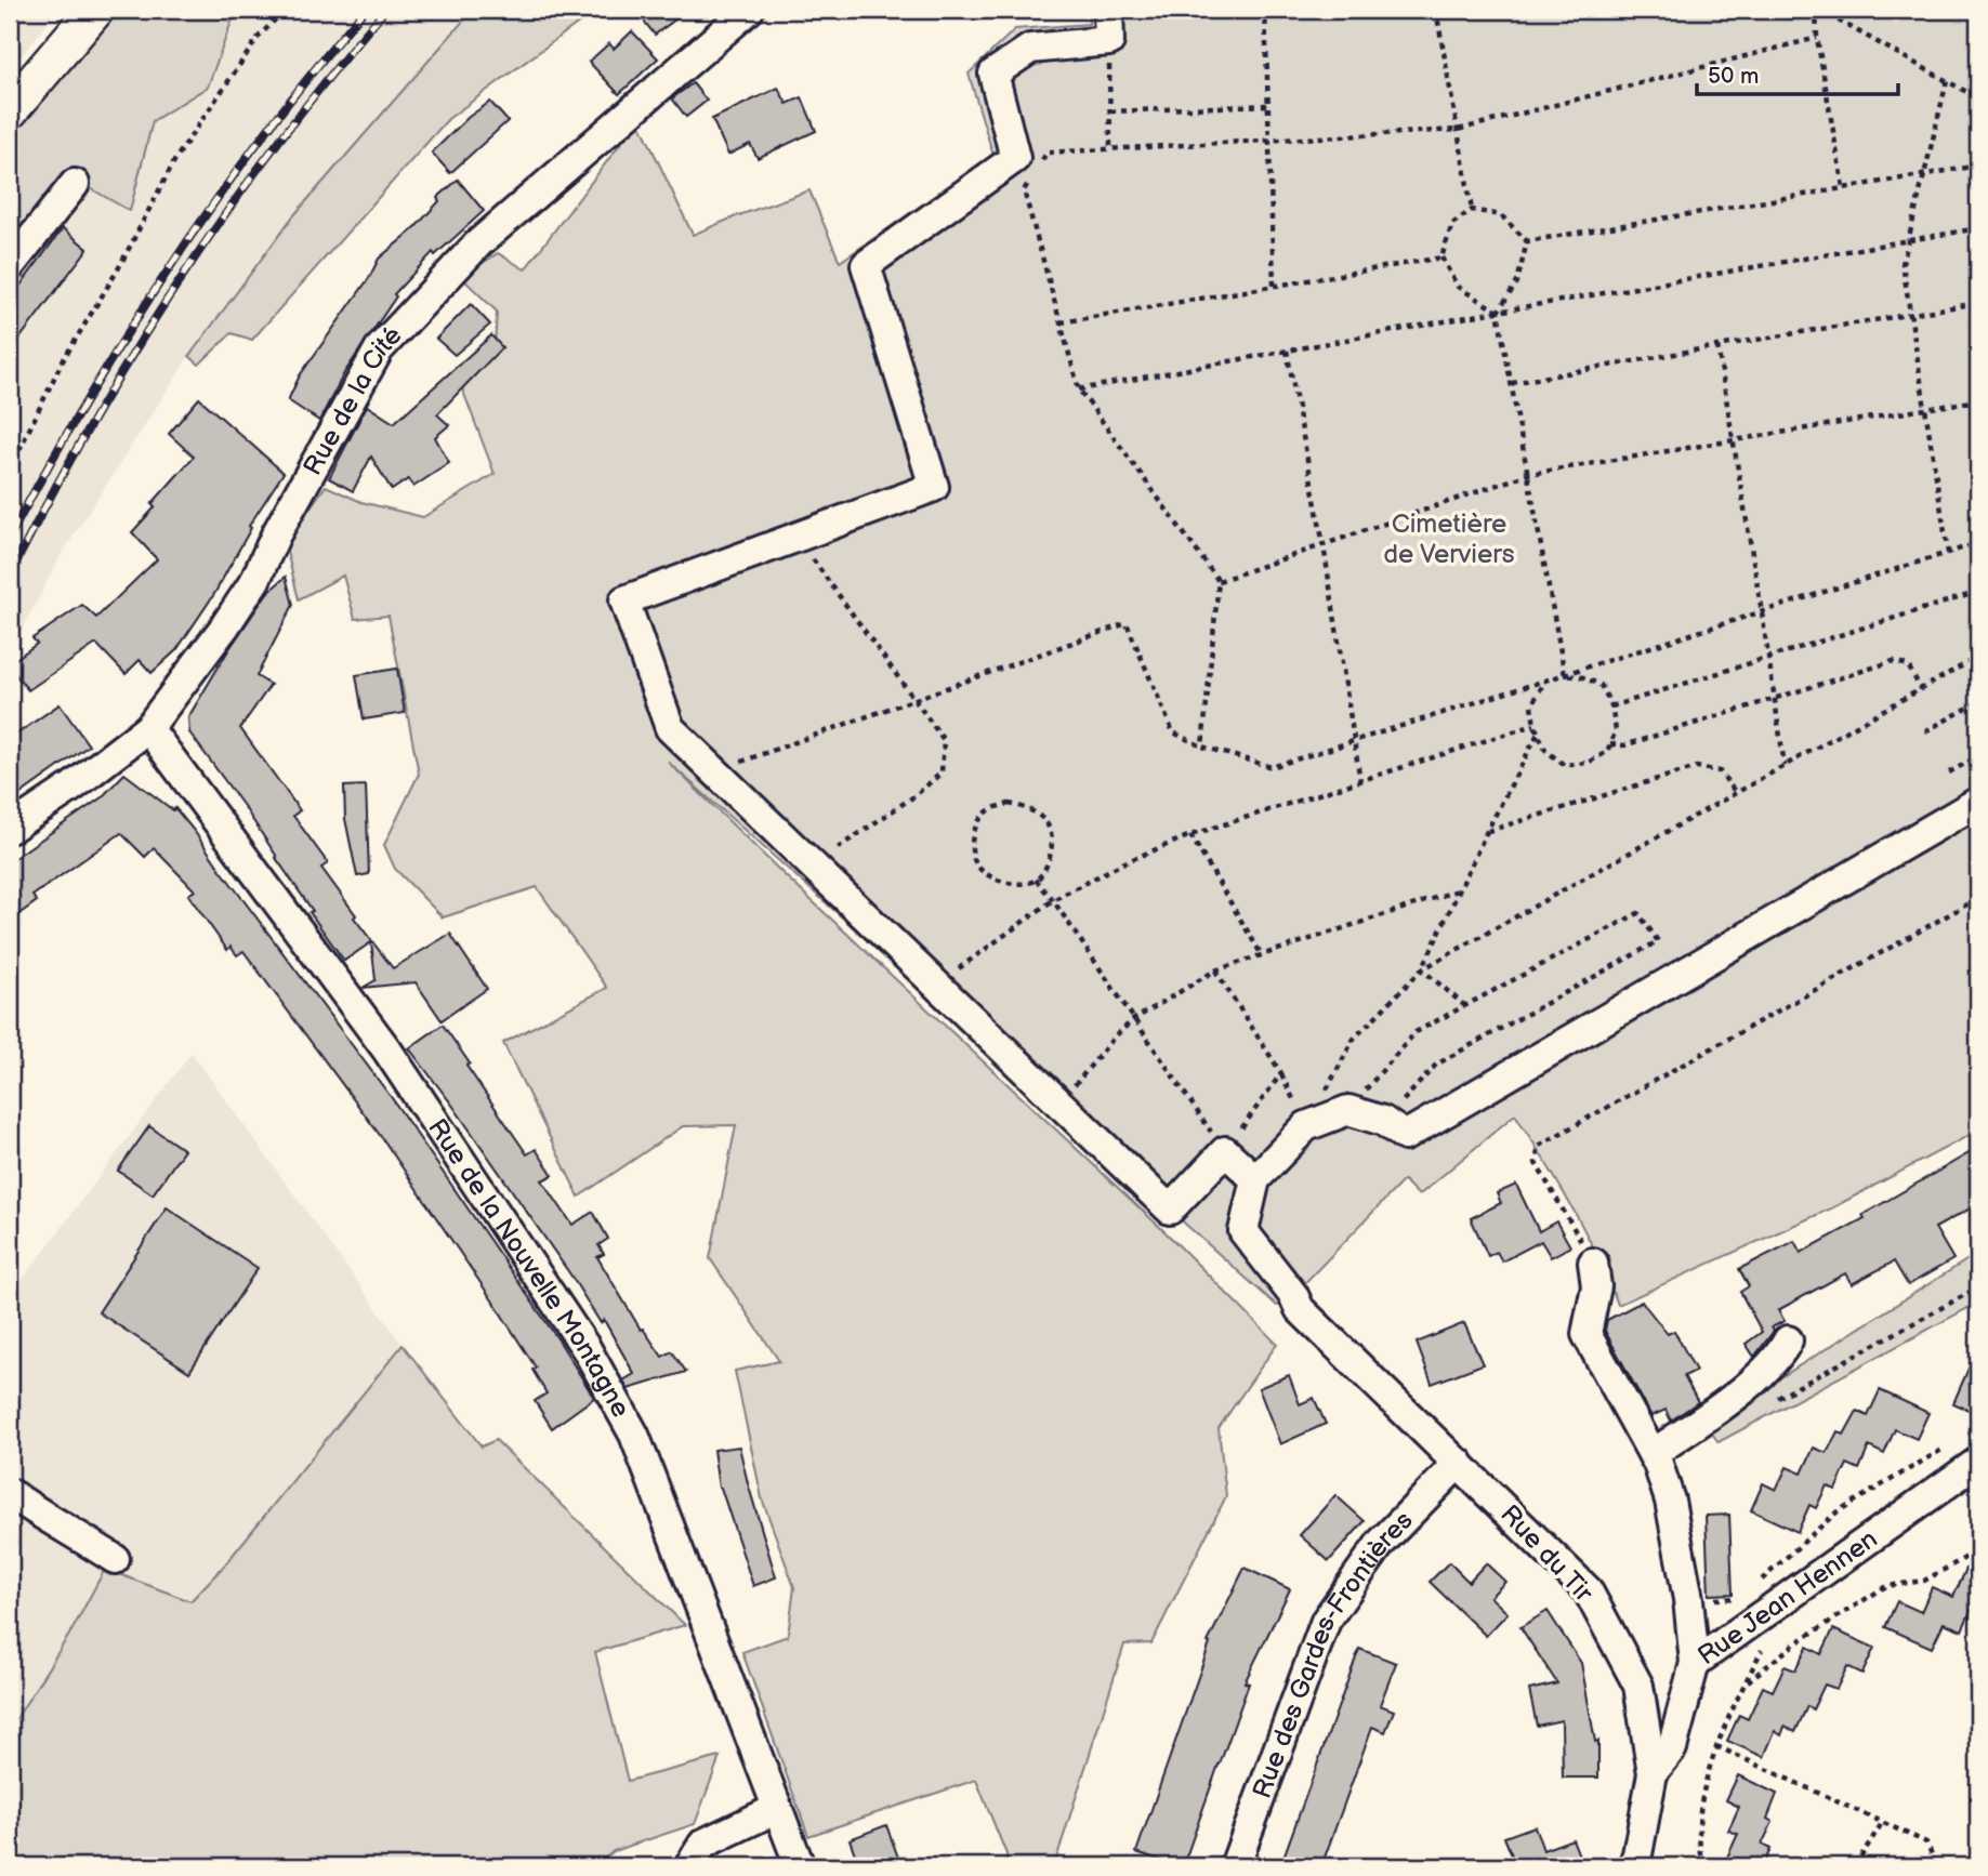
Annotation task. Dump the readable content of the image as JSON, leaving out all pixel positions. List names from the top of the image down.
{
  "streets": {
    "street": [
      "Rue de la Cité",
      "Rue de la Nouvelle Montagne",
      "Rue du Tir",
      "Rue Jean Hennen",
      "Rue des Gardes-Frontières"
    ]
  },
  "crossings": [
    ["Rue de la Cité", "Rue de la Nouvelle Montagne"],
    ["Rue du Tir", "Rue Jean Hennen"],
    ["Rue du Tir", "Rue des Gardes-Frontières"]
  ],
  "parks": ["Cimetière de Verviers"],
  "scale_bar": "50 m"
}
